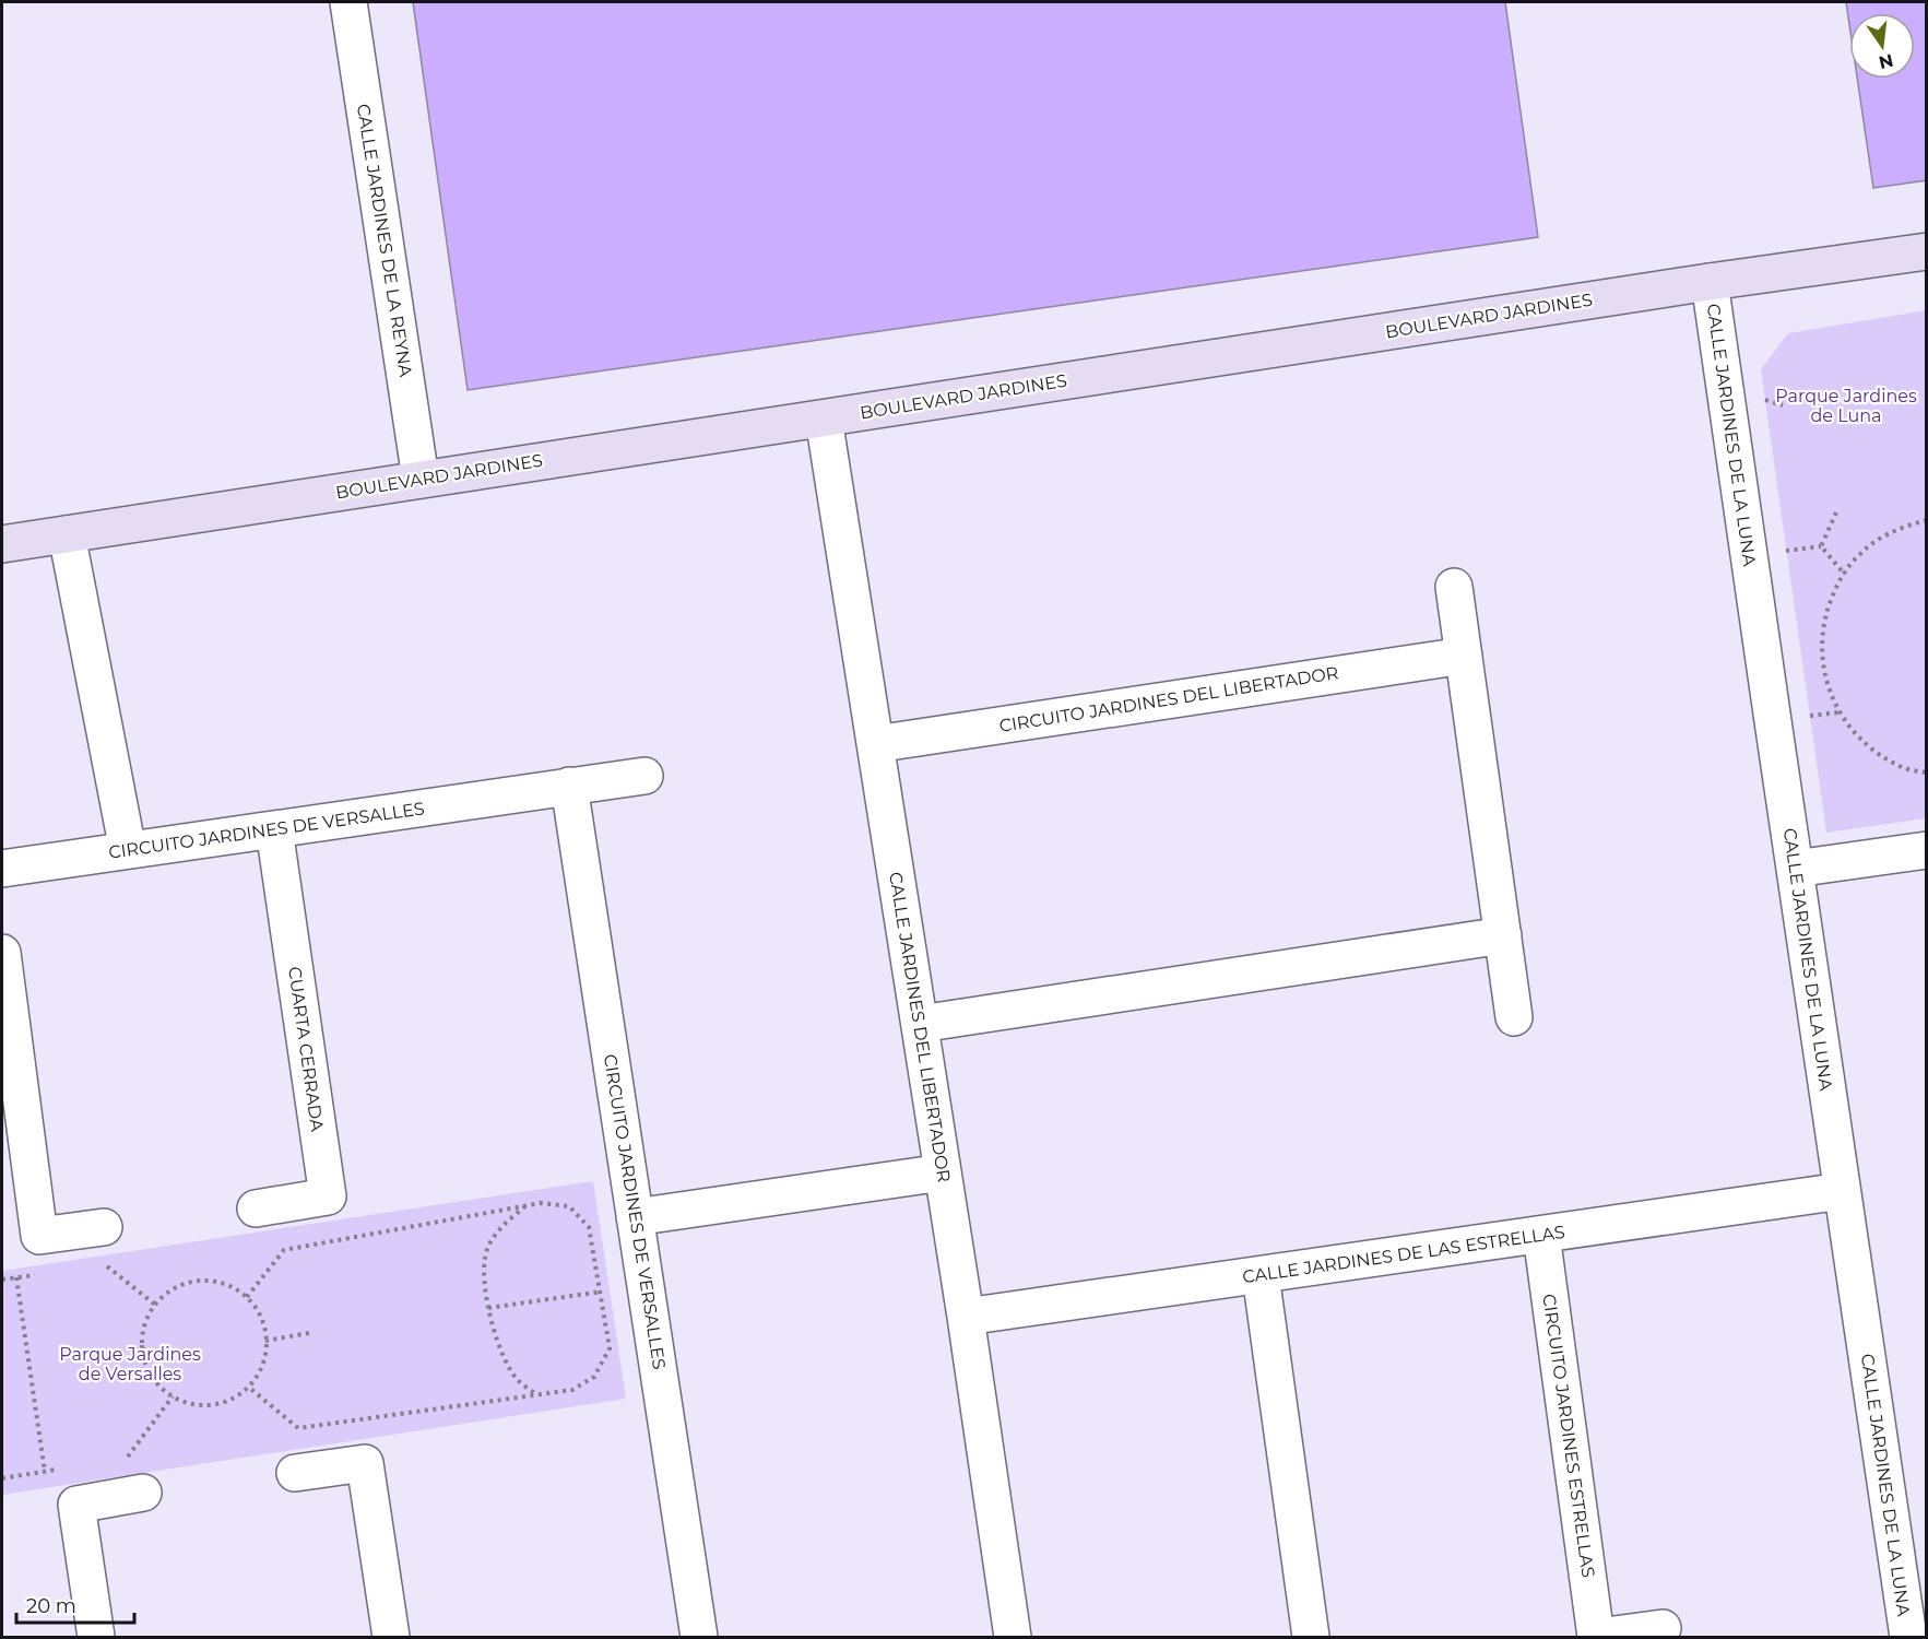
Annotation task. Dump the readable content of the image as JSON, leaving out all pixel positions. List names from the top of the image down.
{
  "streets": {
    "street": [
      "CALLE JARDINES DE LA REYNA",
      "BOULEVARD JARDINES",
      "CALLE JARDINES DE LA LUNA",
      "CIRCUITO JARDINES DEL LIBERTADOR",
      "CIRCUITO JARDINES DE VERSALLES",
      "CALLE JARDINES DEL LIBERTADOR",
      "CUARTA CERRADA",
      "CALLE JARDINES DE LAS ESTRELLAS",
      "CIRCUITO JARDINES ESTRELLAS"
    ]
  },
  "crossings": [
    ["CALLE JARDINES DE LA REYNA", "BOULEVARD JARDINES"],
    ["BOULEVARD JARDINES", "CALLE JARDINES DE LA LUNA"],
    ["BOULEVARD JARDINES", "CALLE JARDINES DEL LIBERTADOR"],
    ["CALLE JARDINES DE LA LUNA", "CALLE JARDINES DE LAS ESTRELLAS"],
    ["CIRCUITO JARDINES DEL LIBERTADOR", "CALLE JARDINES DEL LIBERTADOR"],
    ["CIRCUITO JARDINES DE VERSALLES", "CUARTA CERRADA"],
    ["CALLE JARDINES DEL LIBERTADOR", "CALLE JARDINES DE LAS ESTRELLAS"],
    ["CALLE JARDINES DE LAS ESTRELLAS", "CIRCUITO JARDINES ESTRELLAS"]
  ],
  "parks": ["Parque Jardines de Luna", "Parque Jardines de Versalles"],
  "scale_bar": "20 m",
  "north": "bottom"
}
